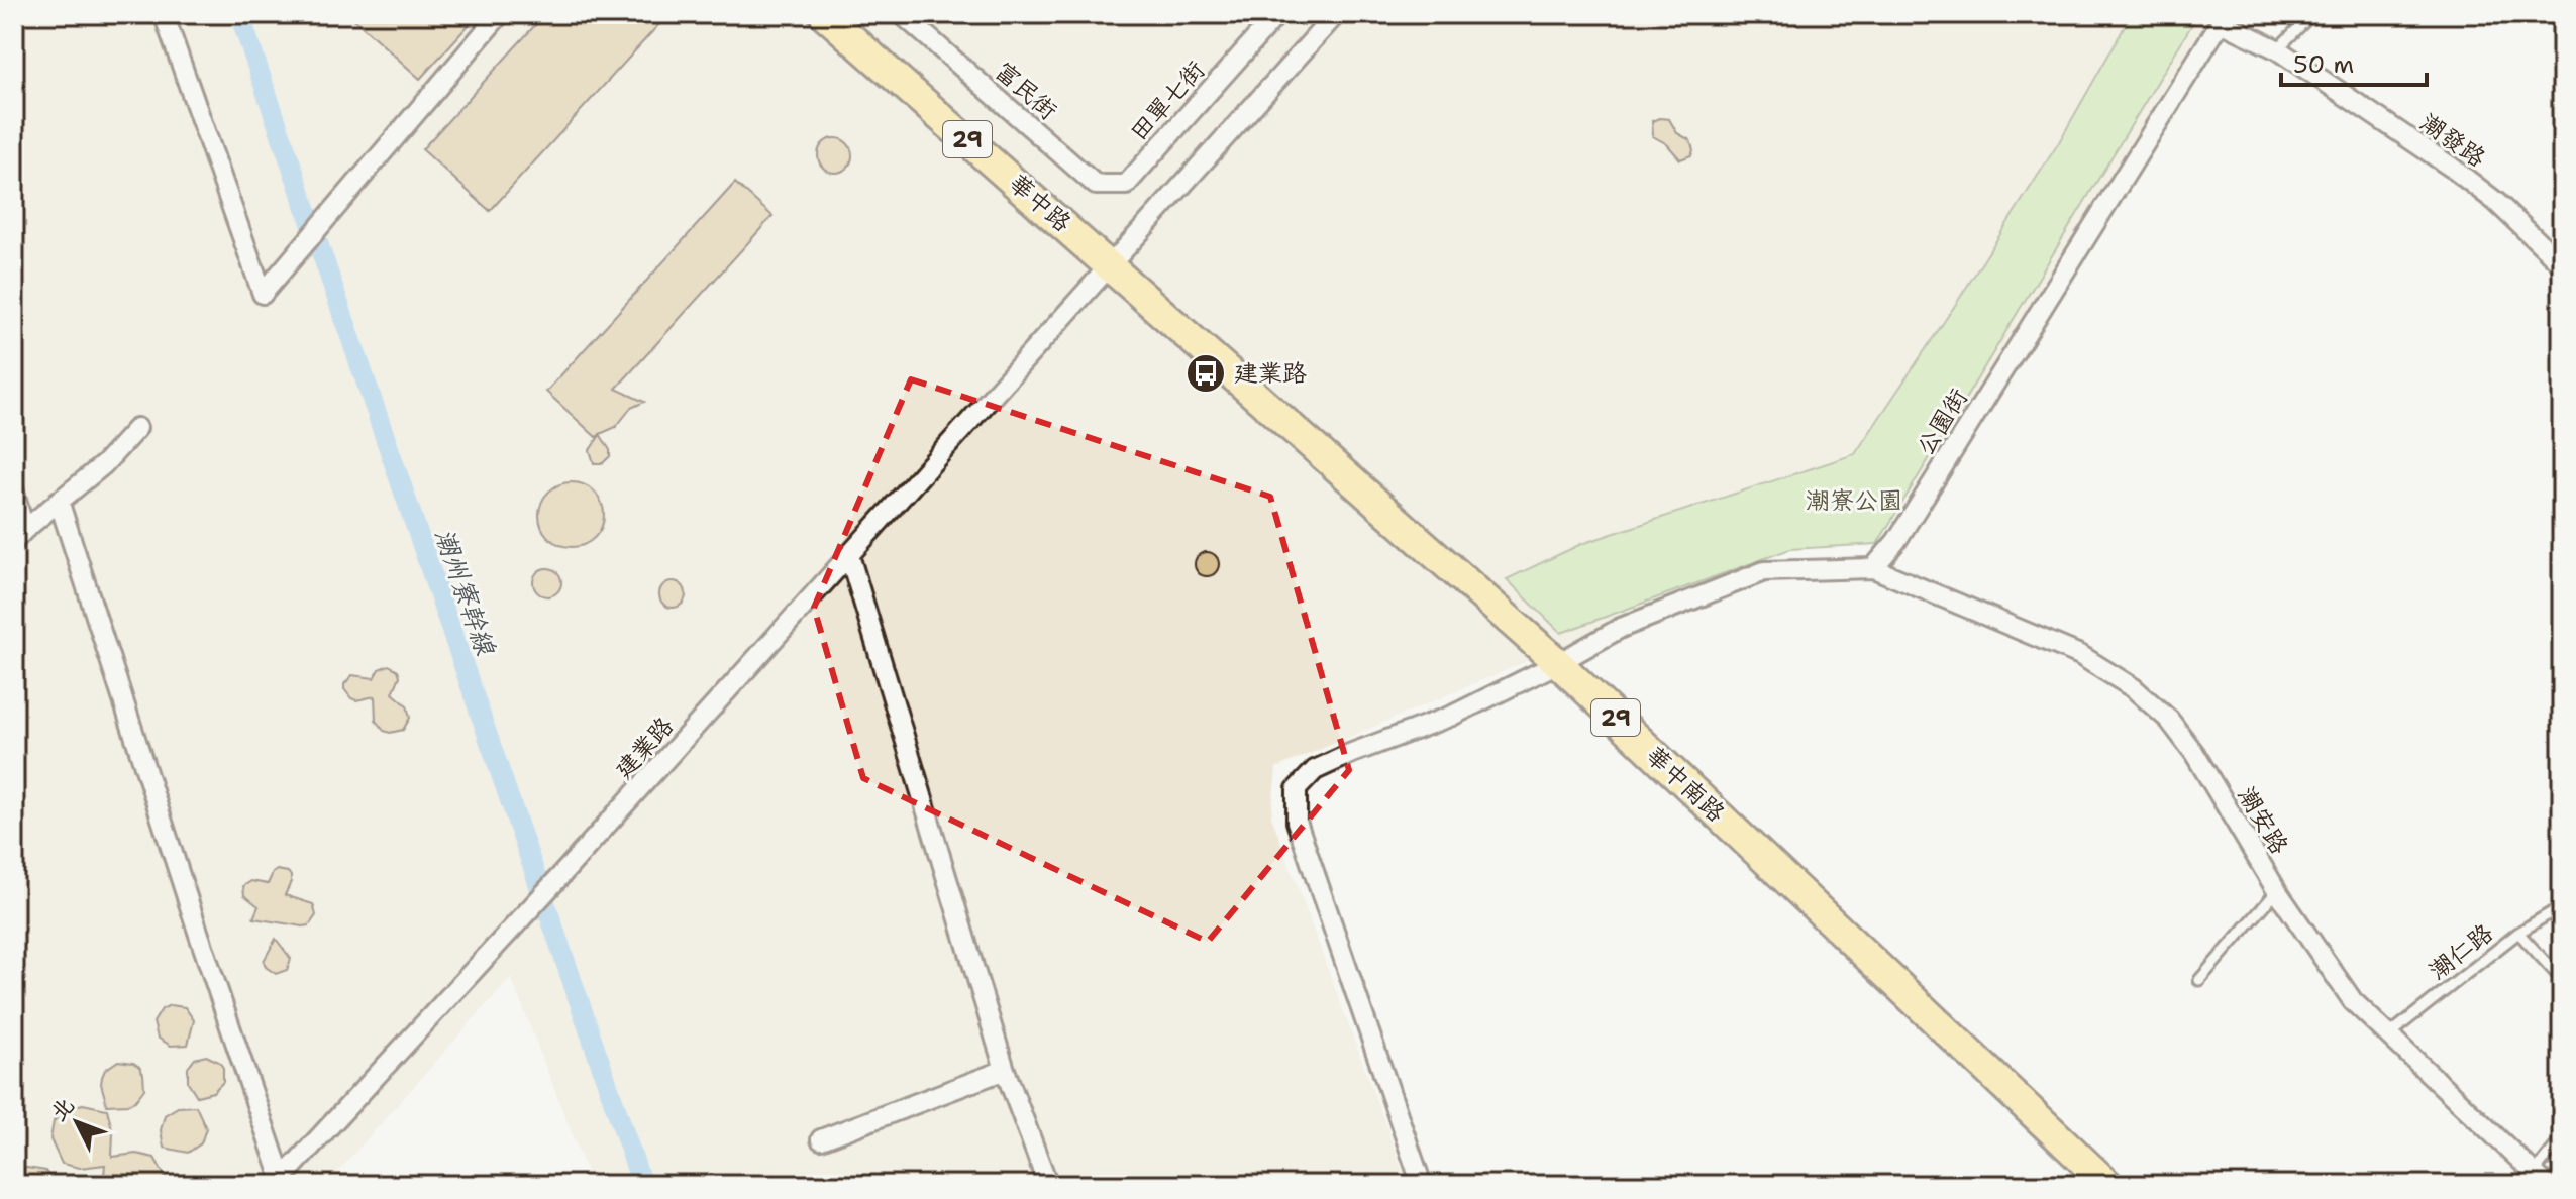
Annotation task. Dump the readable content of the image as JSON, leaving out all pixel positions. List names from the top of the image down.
{
  "streets": {
    "main road": ["29", "華中路", "華中南路"],
    "street": [
      "富民街",
      "田單七街",
      "潮發路",
      "公園街",
      "建業路",
      "潮安路"
    ],
    "lane": ["潮仁路"]
  },
  "crossings": [
    ["富民街", "田單七街"],
    ["潮發路", "公園街"],
    ["華中路", "建業路"],
    ["華中路", "華中南路"],
    ["公園街", "潮安路"],
    ["建業路", "華中南路"],
    ["潮安路", "潮仁路"]
  ],
  "water": ["潮州寮幹線"],
  "parks": ["潮寮公園"],
  "places": {
    "bus stop": ["建業路"]
  },
  "scale_bar": "50 m",
  "north": "top left"
}
